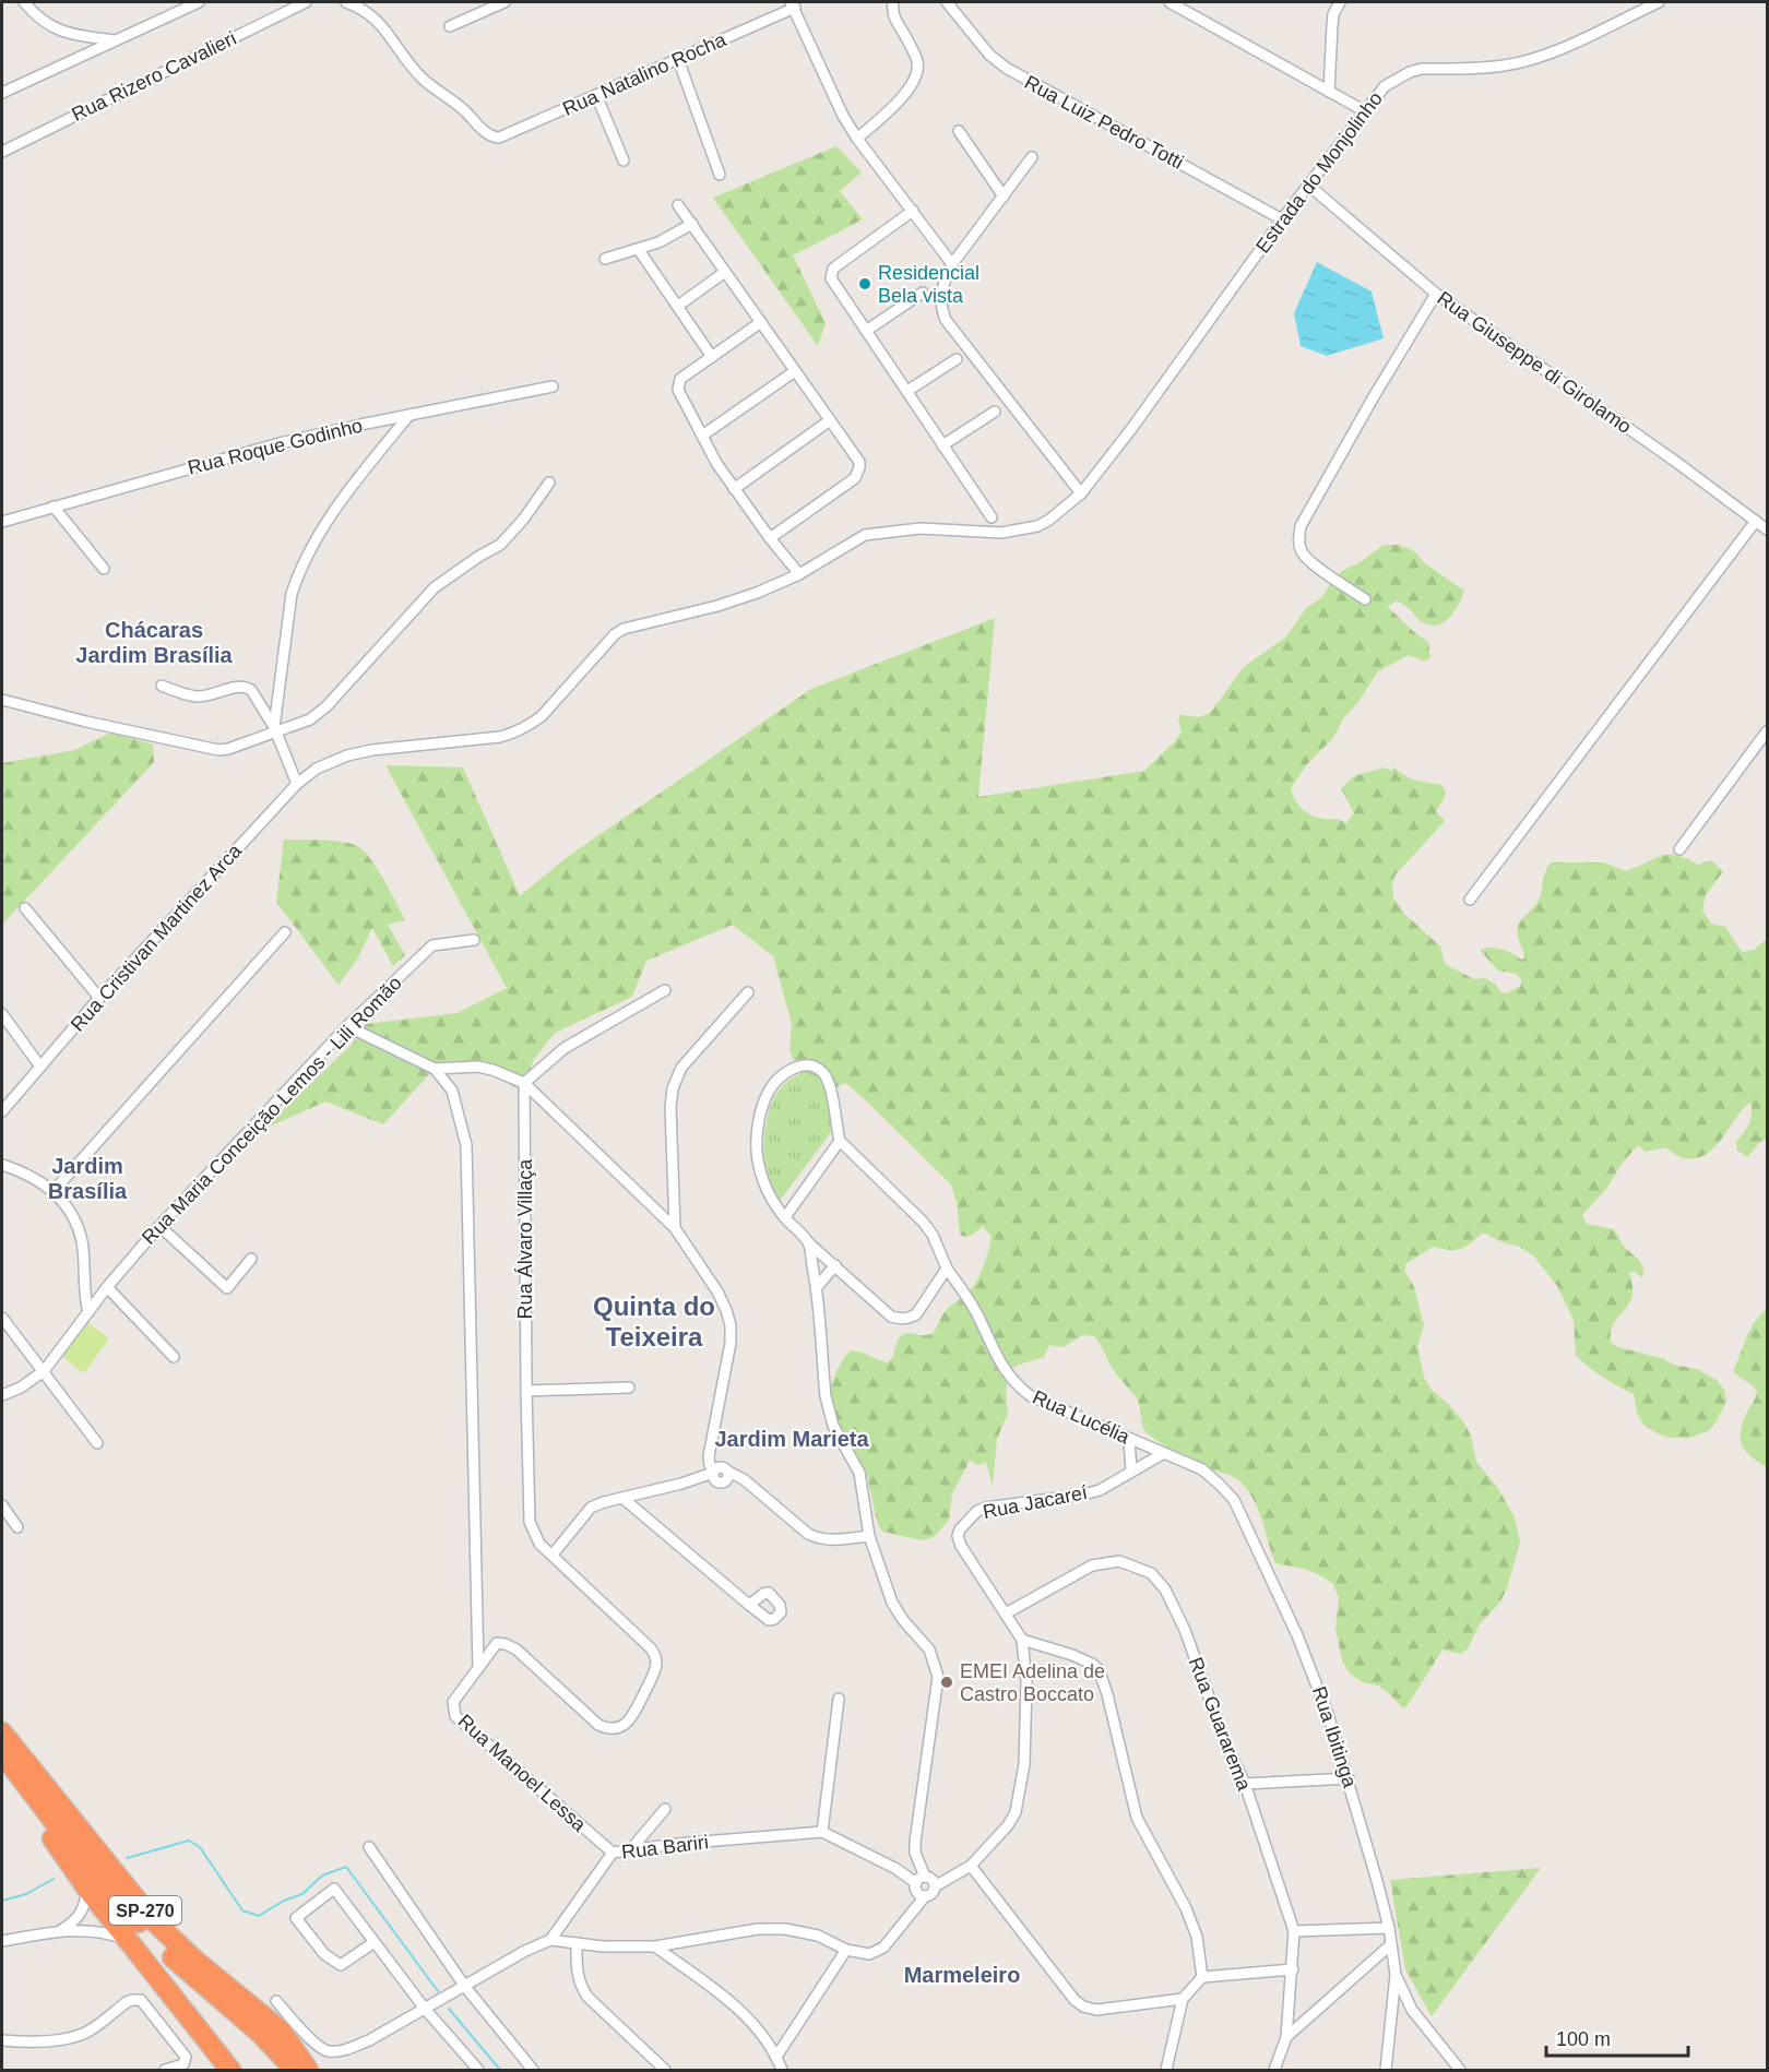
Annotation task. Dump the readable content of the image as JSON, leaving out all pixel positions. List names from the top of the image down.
{
  "streets": {
    "highway": ["SP-270"],
    "street": [
      "Rua Natalino Rocha",
      "Rua Rizero Cavalieri",
      "Rua Luiz Pedro Totti",
      "Estrada do Monjolinho",
      "Rua Giuseppe di Girolamo",
      "Rua Roque Godinho",
      "Rua Cristivan Martinez Arca",
      "Rua Maria Conceição Lemos - Lili Romão",
      "Rua Álvaro Villaça",
      "Rua Lucélia",
      "Rua Jacareí",
      "Rua Guararema",
      "Rua Ibitinga",
      "Rua Manoel Lessa",
      "Rua Bariri"
    ]
  },
  "crossings": [
    ["Rua Luiz Pedro Totti", "Estrada do Monjolinho"],
    ["Estrada do Monjolinho", "Rua Giuseppe di Girolamo"],
    ["Estrada do Monjolinho", "Rua Cristivan Martinez Arca"],
    ["Rua Álvaro Villaça", "Rua Manoel Lessa"],
    ["Rua Lucélia", "Rua Jacareí"],
    ["Rua Lucélia", "Rua Ibitinga"],
    ["Rua Jacareí", "Rua Guararema"],
    ["Rua Jacareí", "Rua Ibitinga"],
    ["Rua Manoel Lessa", "Rua Bariri"]
  ],
  "districts": [
    "Chácaras Jardim Brasília",
    "Jardim Brasília",
    "Quinta do Teixeira",
    "Jardim Marieta",
    "Marmeleiro"
  ],
  "places": ["Residencial Bela vista", "EMEI Adelina de Castro Boccato"],
  "scale_bar": "100 m"
}
